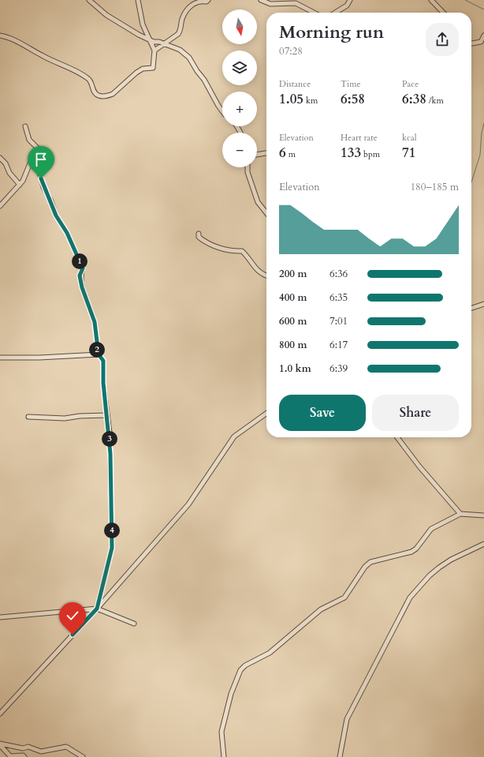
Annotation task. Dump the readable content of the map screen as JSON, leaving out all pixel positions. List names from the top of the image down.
{
  "north": "bottom",
  "page": {
    "map_buttons": ["+", "−"],
    "heading": ["Morning run", "07:28"],
    "stats": [
      ["Distance", "1.05 km"],
      ["Time", "6:58"],
      ["Pace", "6:38 /km"],
      ["Elevation", "6 m"],
      ["Heart rate", "133 bpm"],
      ["kcal", "71"]
    ],
    "chart": ["Elevation", "180–185 m"],
    "pins": [
      "1",
      "2",
      "3",
      "4"
    ],
    "list": [
      {
        "name": "200 m",
        "note": "6:36"
      },
      {
        "name": "400 m",
        "note": "6:35"
      },
      {
        "name": "600 m",
        "note": "7:01"
      },
      {
        "name": "800 m",
        "note": "6:17"
      },
      {
        "name": "1.0 km",
        "note": "6:39"
      }
    ],
    "buttons": ["Save", "Share"]
  }
}
